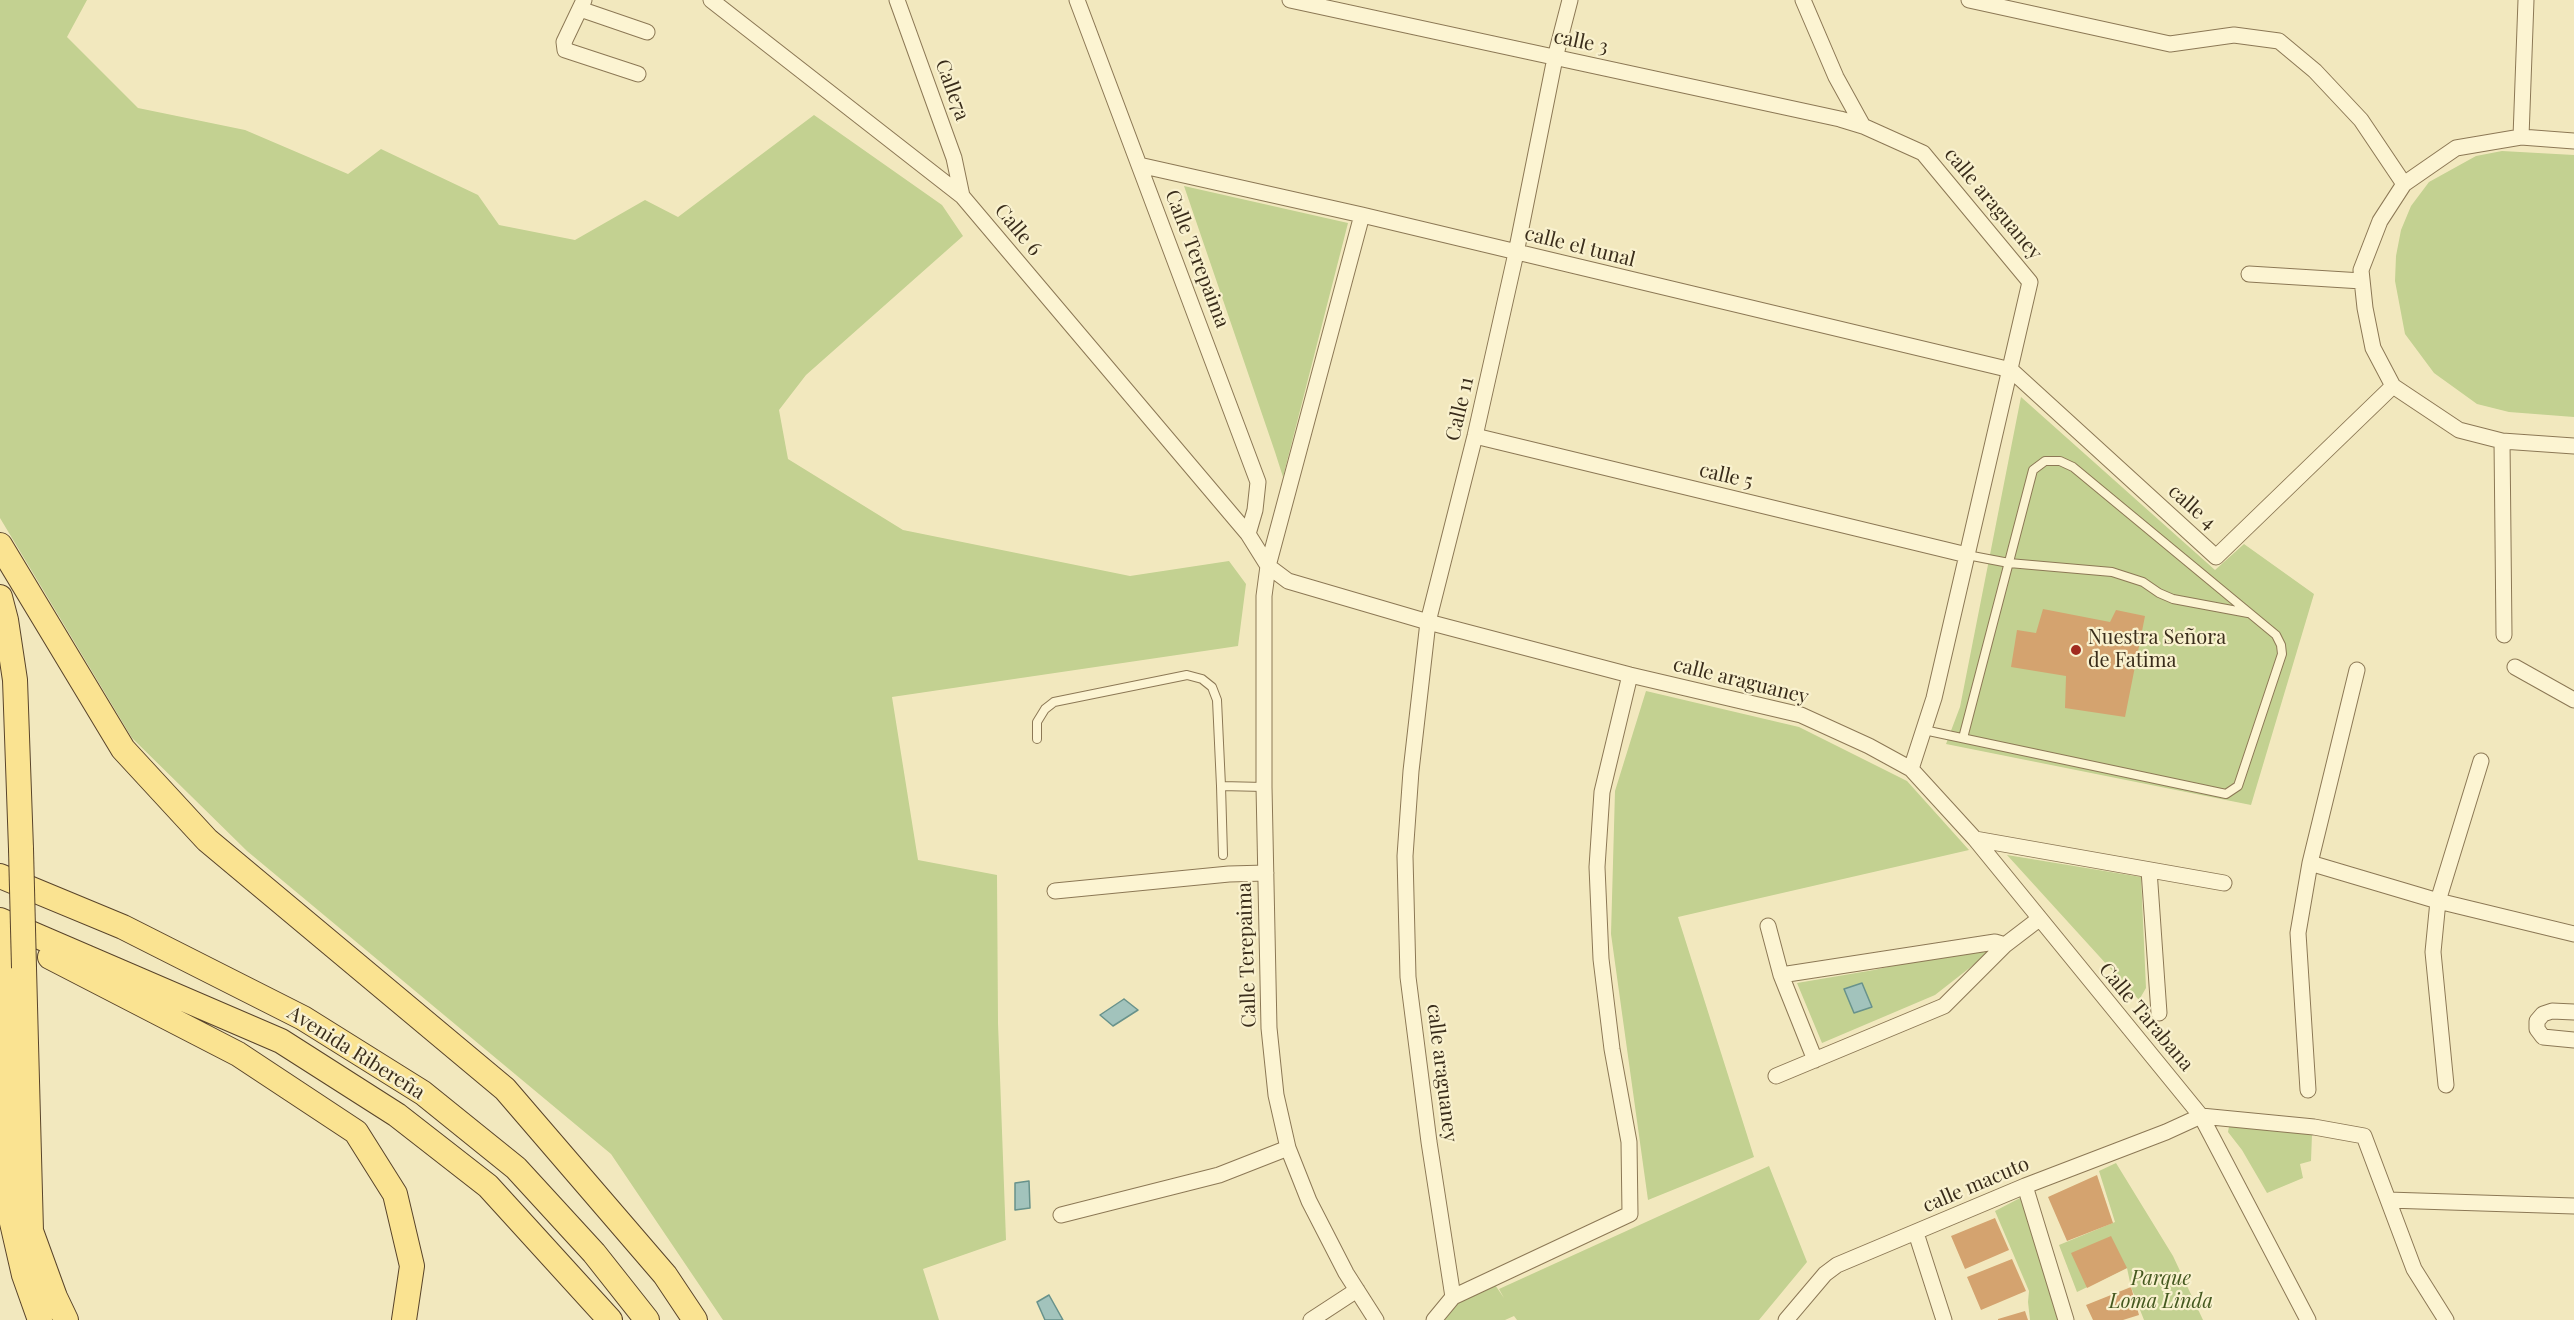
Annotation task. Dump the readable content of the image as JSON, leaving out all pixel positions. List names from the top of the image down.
{
  "streets": {
    "main road": ["Avenida Ribereña"],
    "street": [
      "calle 3",
      "Calle7a",
      "calle araguaney",
      "Calle 6",
      "calle el tunal",
      "Calle Terepaima",
      "Calle 11",
      "calle 5",
      "calle 4",
      "Calle Tarabana",
      "calle macuto"
    ]
  },
  "crossings": [
    ["calle 3", "calle araguaney"],
    ["calle 3", "Calle 11"],
    ["Calle7a", "Calle 6"],
    ["calle araguaney", "calle el tunal"],
    ["calle araguaney", "Calle 11"],
    ["calle araguaney", "calle 5"],
    ["calle araguaney", "calle 4"],
    ["calle araguaney", "Calle Tarabana"],
    ["Calle 6", "Calle Terepaima"],
    ["calle el tunal", "Calle Terepaima"],
    ["calle el tunal", "Calle 11"],
    ["calle el tunal", "calle 4"],
    ["Calle 11", "calle 5"],
    ["Calle Tarabana", "calle macuto"]
  ],
  "parks": ["Parque Loma Linda"],
  "places": ["Nuestra Señora de Fatima"]
}
